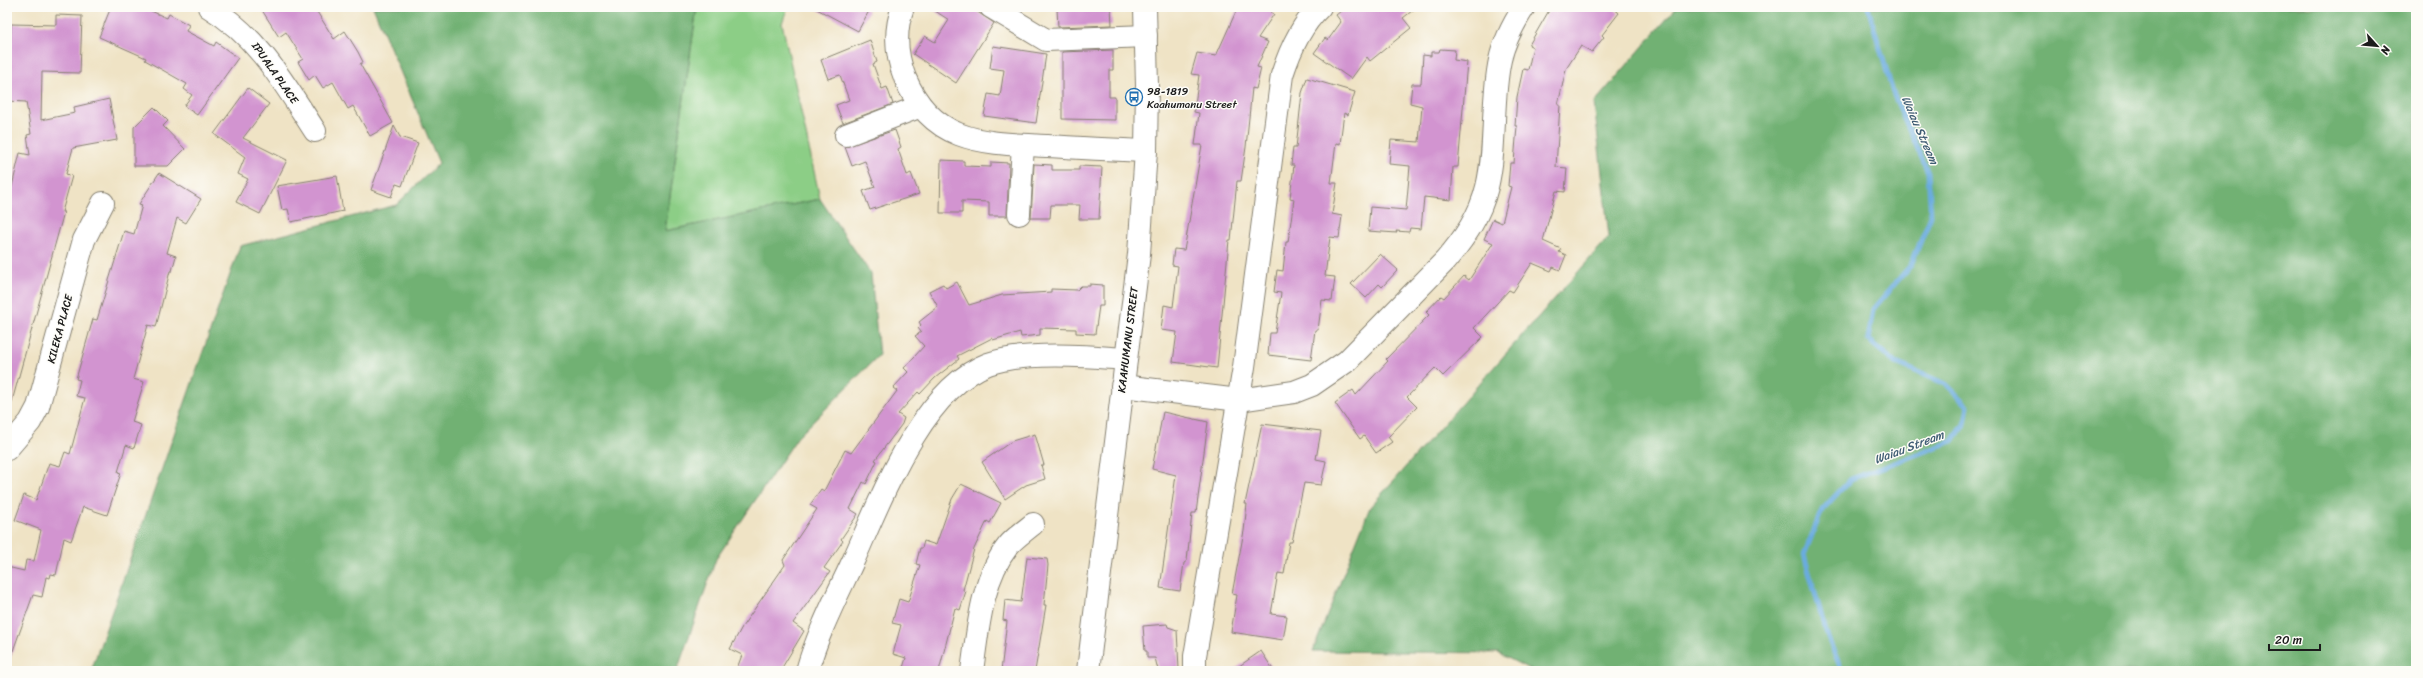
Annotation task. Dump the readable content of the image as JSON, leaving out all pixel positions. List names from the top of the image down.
{
  "streets": {
    "street": ["IPUALA PLACE", "KILEKA PLACE", "KAAHUMANU STREET"]
  },
  "water": ["Waiau Stream"],
  "places": {
    "bus stop": ["98-1819 Kaahumanu Street"]
  },
  "scale_bar": "20 m",
  "north": "bottom right"
}
